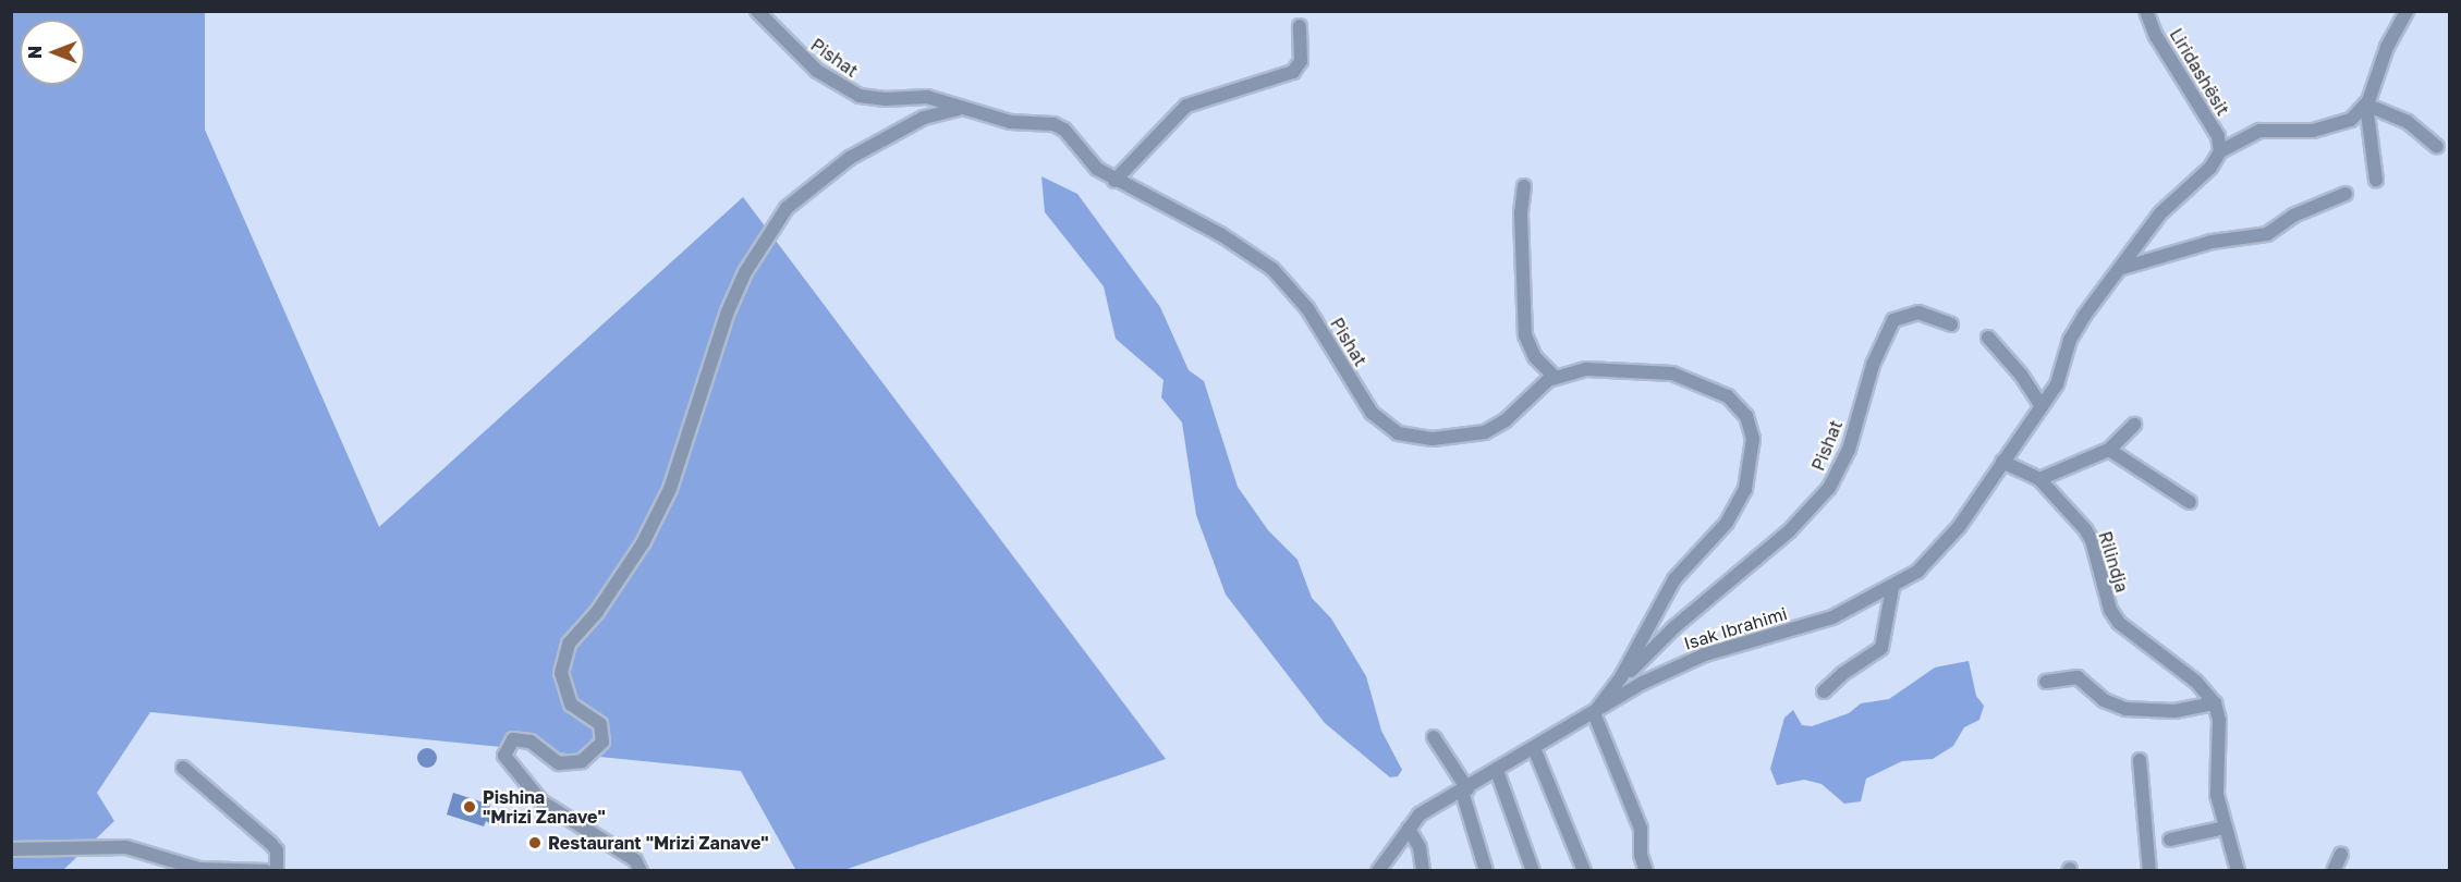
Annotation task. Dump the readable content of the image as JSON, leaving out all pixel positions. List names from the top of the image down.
{
  "streets": {
    "street": [
      "Pishat",
      "Liridashësit",
      "Rilindja",
      "Isak Ibrahimi"
    ]
  },
  "crossings": [
    ["Pishat", "Isak Ibrahimi"],
    ["Liridashësit", "Isak Ibrahimi"],
    ["Rilindja", "Isak Ibrahimi"]
  ],
  "places": ["Pishina \"Mrizi Zanave\"", "Restaurant \"Mrizi Zanave\""],
  "north": "left"
}
